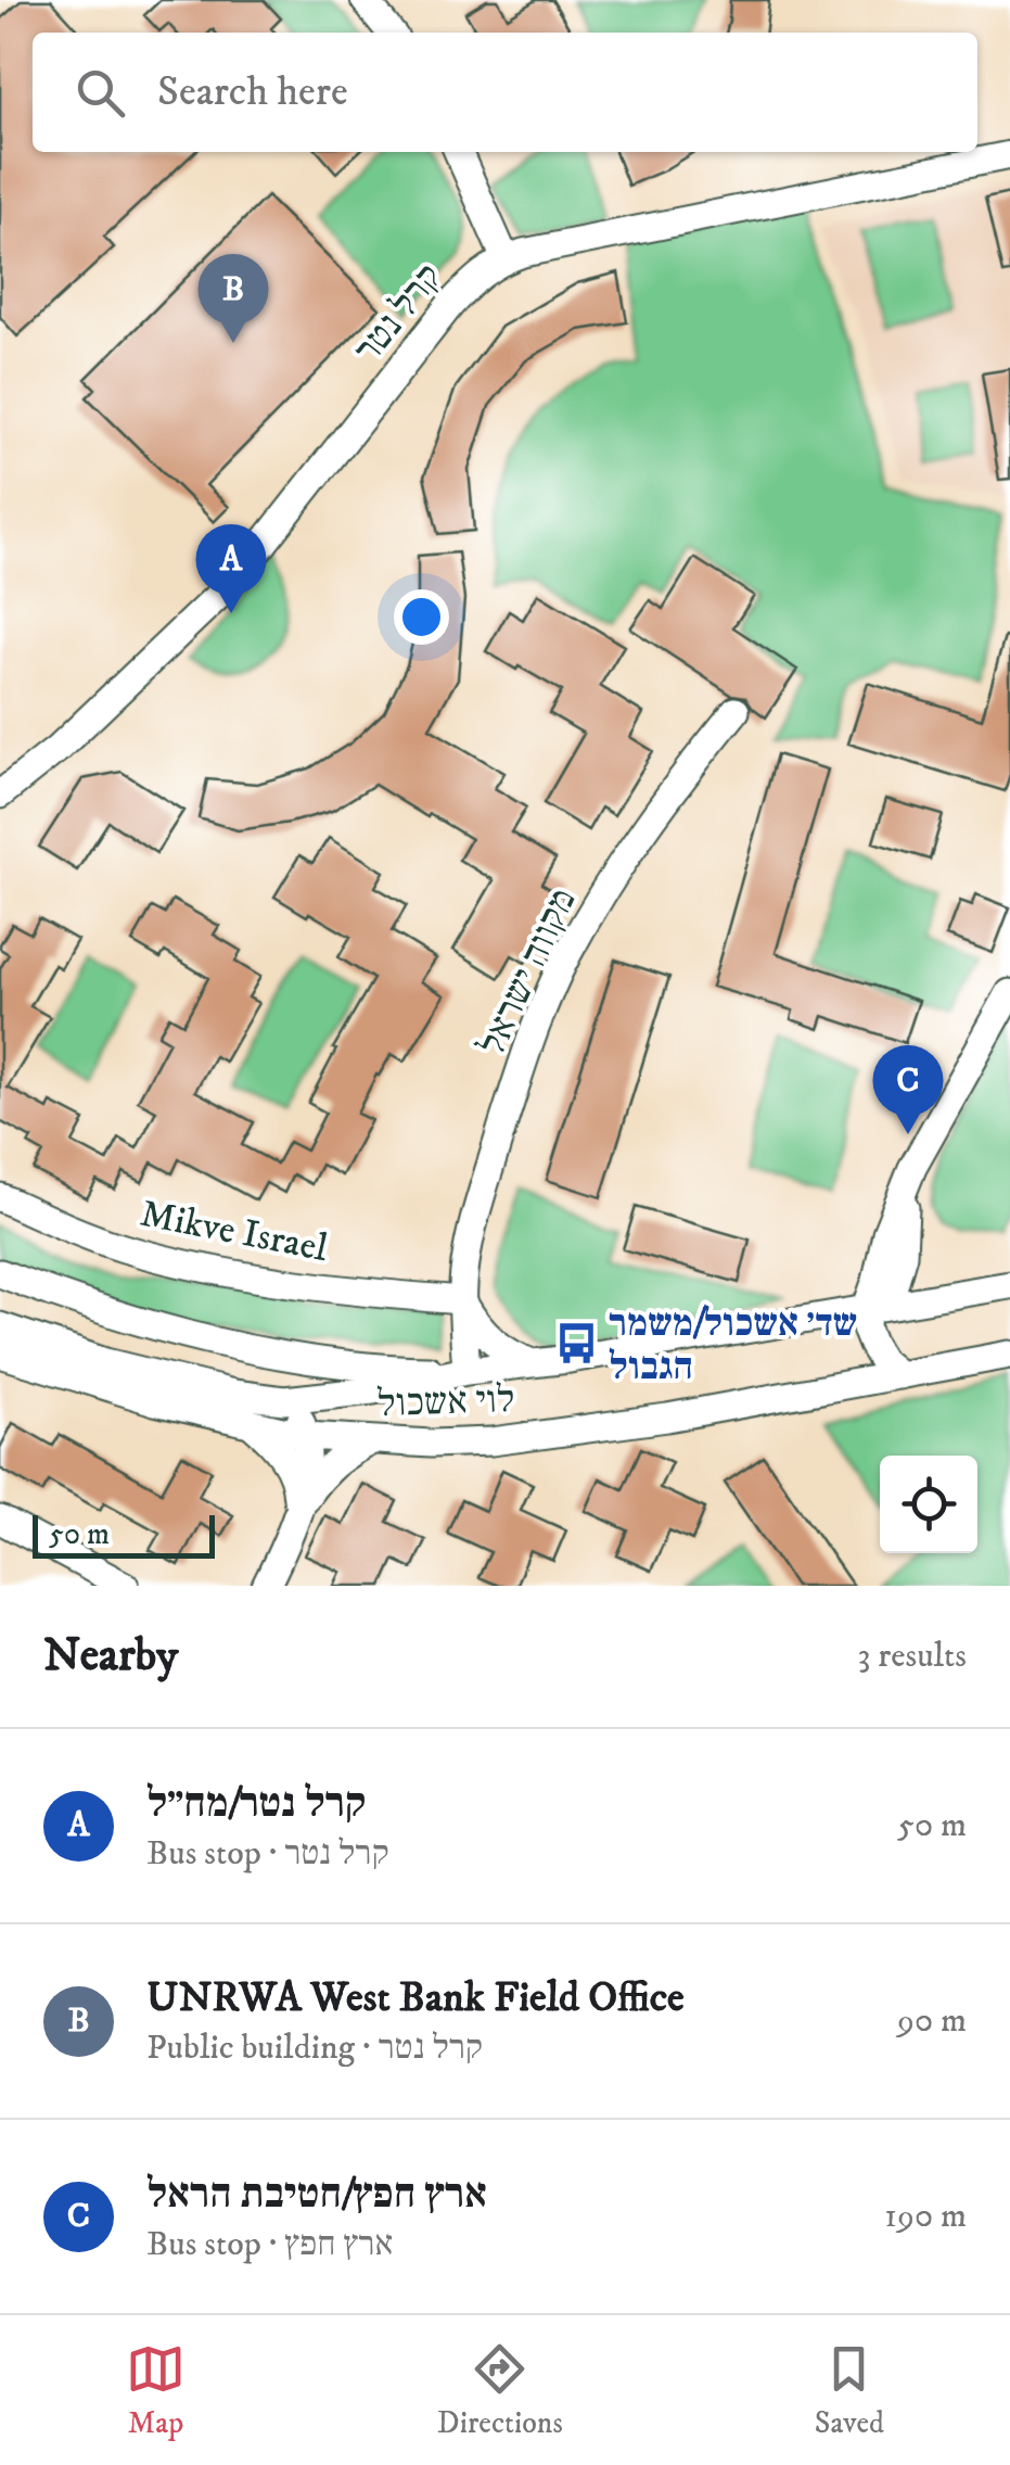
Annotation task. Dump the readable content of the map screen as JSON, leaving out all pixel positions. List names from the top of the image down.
{
  "streets": {
    "street": [
      "קרל נטר",
      "מקווה ישראל",
      "Mikve Israel",
      "לוי אשכול"
    ]
  },
  "crossings": [
    ["מקווה ישראל", "Mikve Israel"],
    ["מקווה ישראל", "לוי אשכול"]
  ],
  "places": {
    "bus stop": ["שד׳ אשכול/משמר הגבול"]
  },
  "scale_bar": "50 m",
  "page": {
    "search": "Search here",
    "pins": ["B", "A", "C"],
    "scale": "50 m",
    "heading": ["Nearby", "3 results"],
    "list": [
      {
        "mark": "A",
        "name": "קרל נטר/מח״ל",
        "note": "Bus stop · קרל נטר",
        "value": "50 m"
      },
      {
        "mark": "B",
        "name": "UNRWA West Bank Field Office",
        "note": "Public building · קרל נטר",
        "value": "90 m"
      },
      {
        "mark": "C",
        "name": "ארץ חפץ/חטיבת הראל",
        "note": "Bus stop · ארץ חפץ",
        "value": "190 m"
      }
    ],
    "nav": ["Map", "Directions", "Saved"]
  }
}
